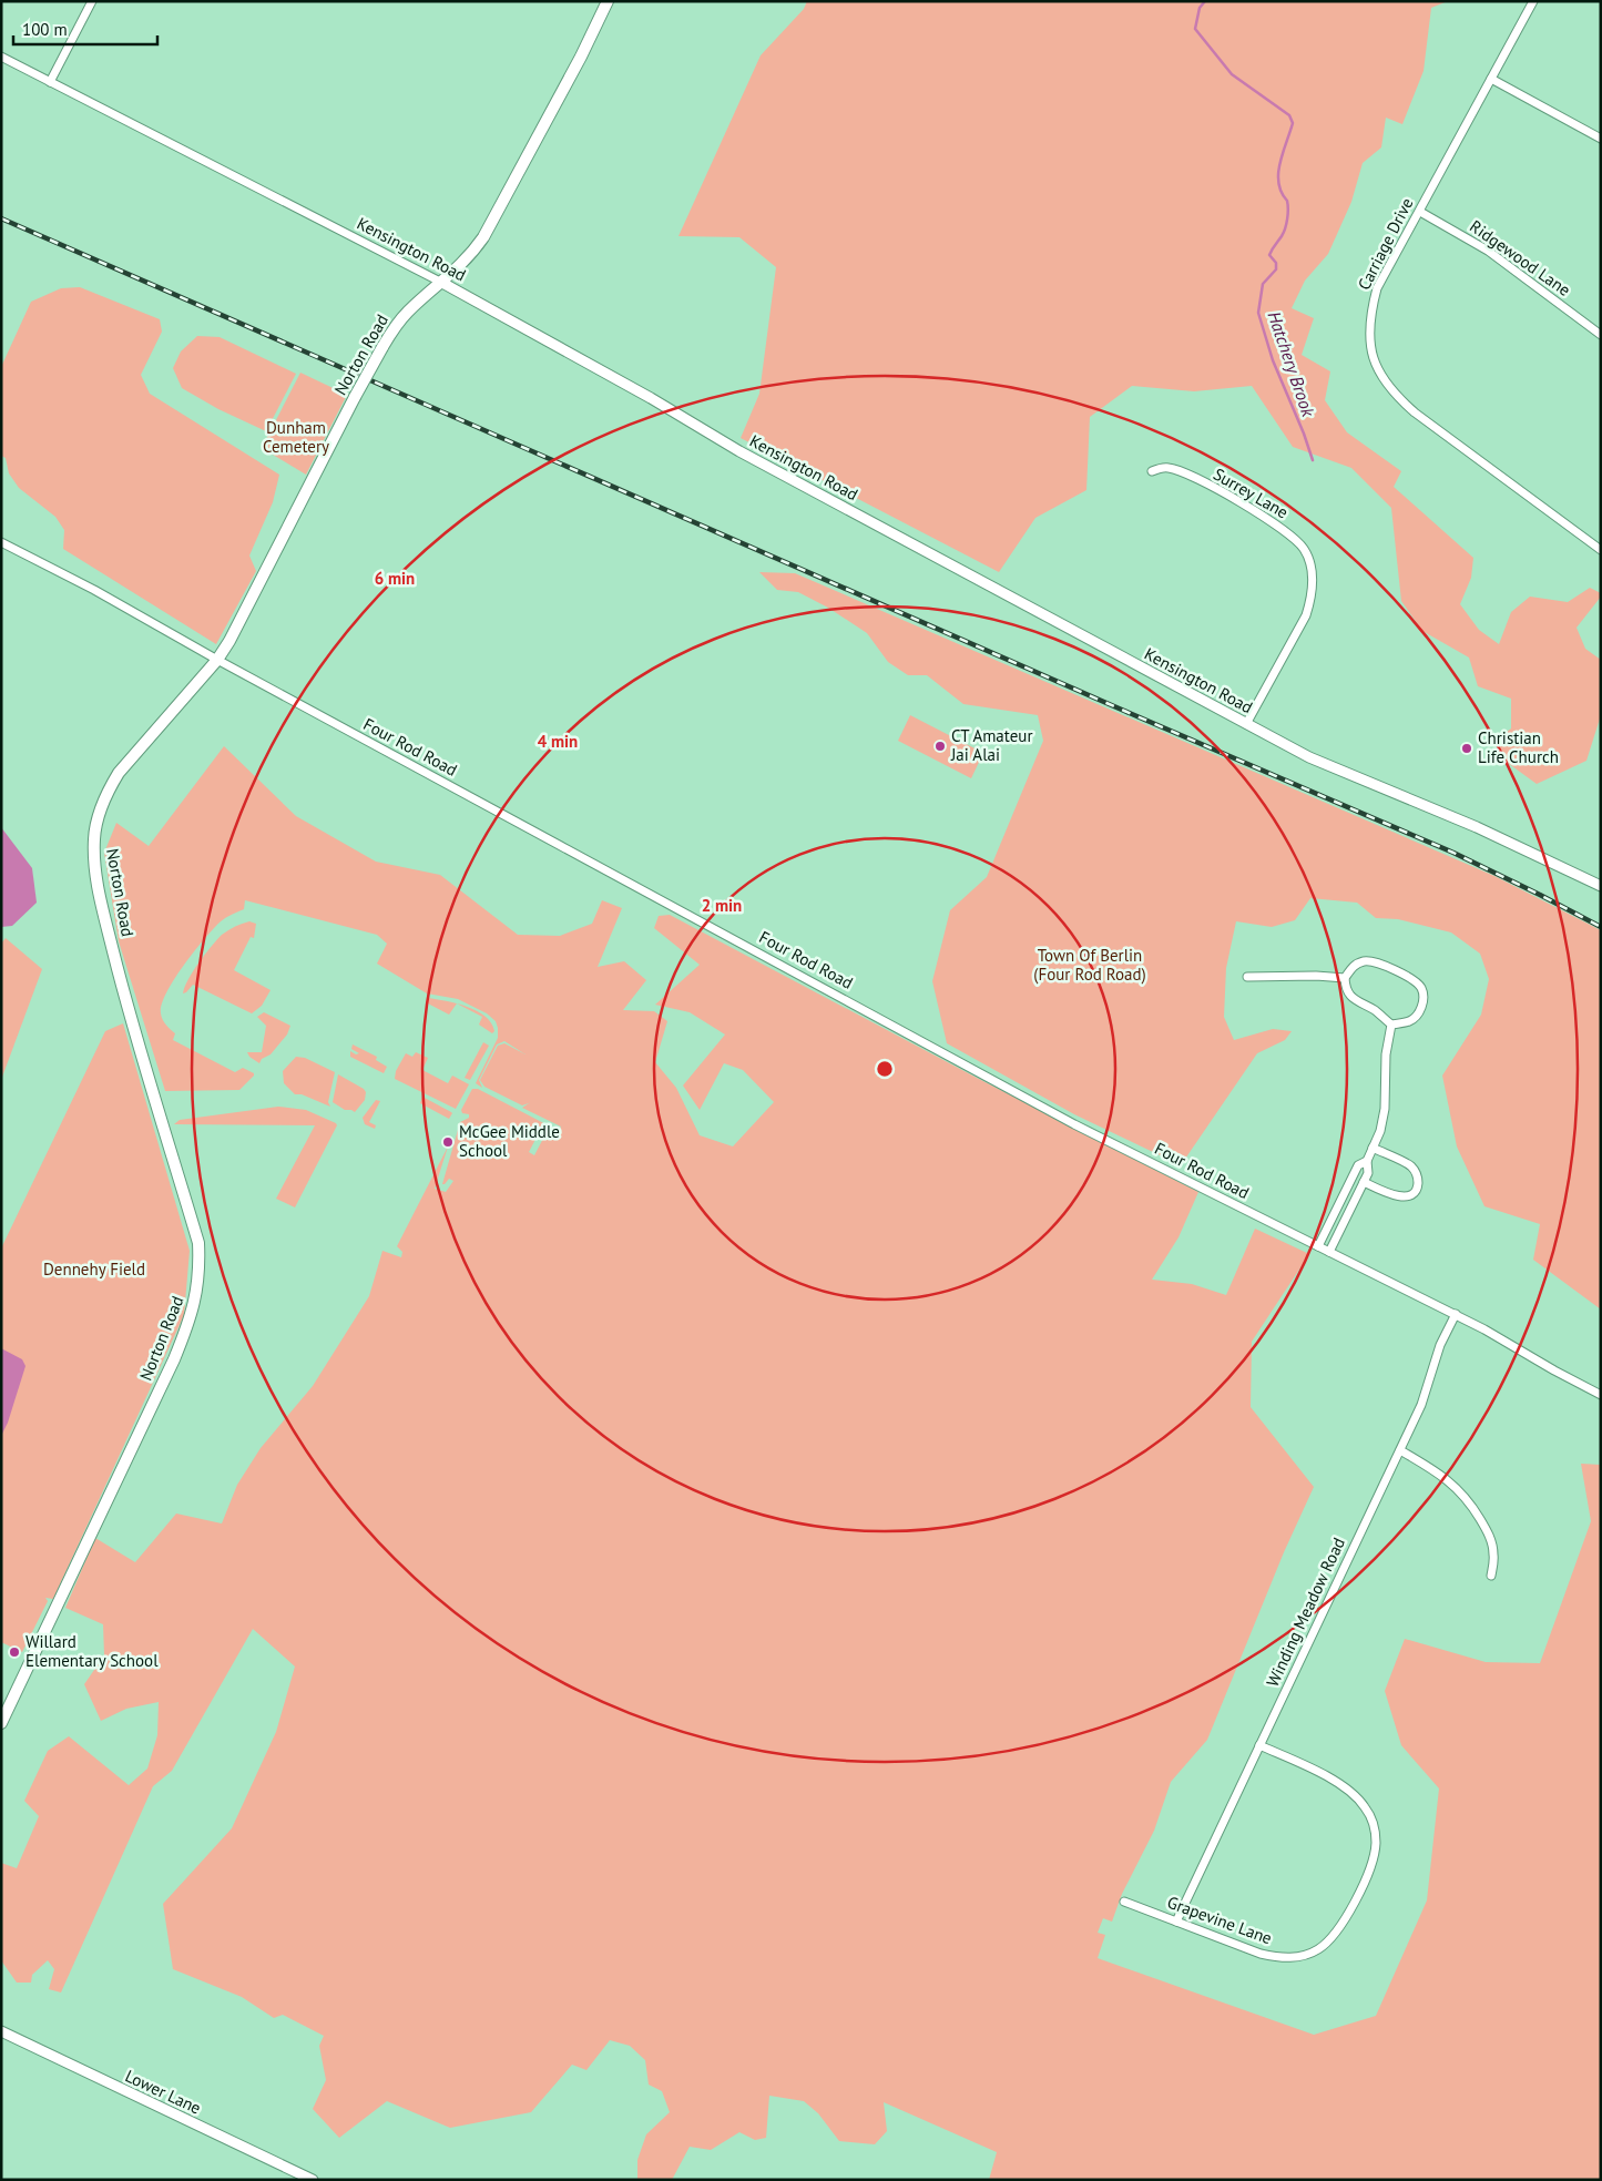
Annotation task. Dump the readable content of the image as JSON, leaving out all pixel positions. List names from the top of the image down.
{
  "streets": {
    "main road": ["Norton Road"],
    "street": [
      "Carriage Drive",
      "Kensington Road",
      "Ridgewood Lane",
      "Surrey Lane",
      "Four Rod Road",
      "Winding Meadow Road",
      "Grapevine Lane",
      "Lower Lane"
    ]
  },
  "crossings": [
    ["Carriage Drive", "Ridgewood Lane"],
    ["Kensington Road", "Norton Road"],
    ["Kensington Road", "Surrey Lane"],
    ["Norton Road", "Four Rod Road"],
    ["Four Rod Road", "Winding Meadow Road"],
    ["Winding Meadow Road", "Grapevine Lane"]
  ],
  "water": ["Hatchery Brook"],
  "parks": ["Dunham Cemetery", "Town Of Berlin (Four Rod Road)", "Dennehy Field"],
  "places": [
    "CT Amateur Jai Alai",
    "Christian Life Church",
    "McGee Middle School",
    "Willard Elementary School"
  ],
  "scale_bar": "100 m",
  "rings": ["6 min", "4 min", "2 min"]
}
